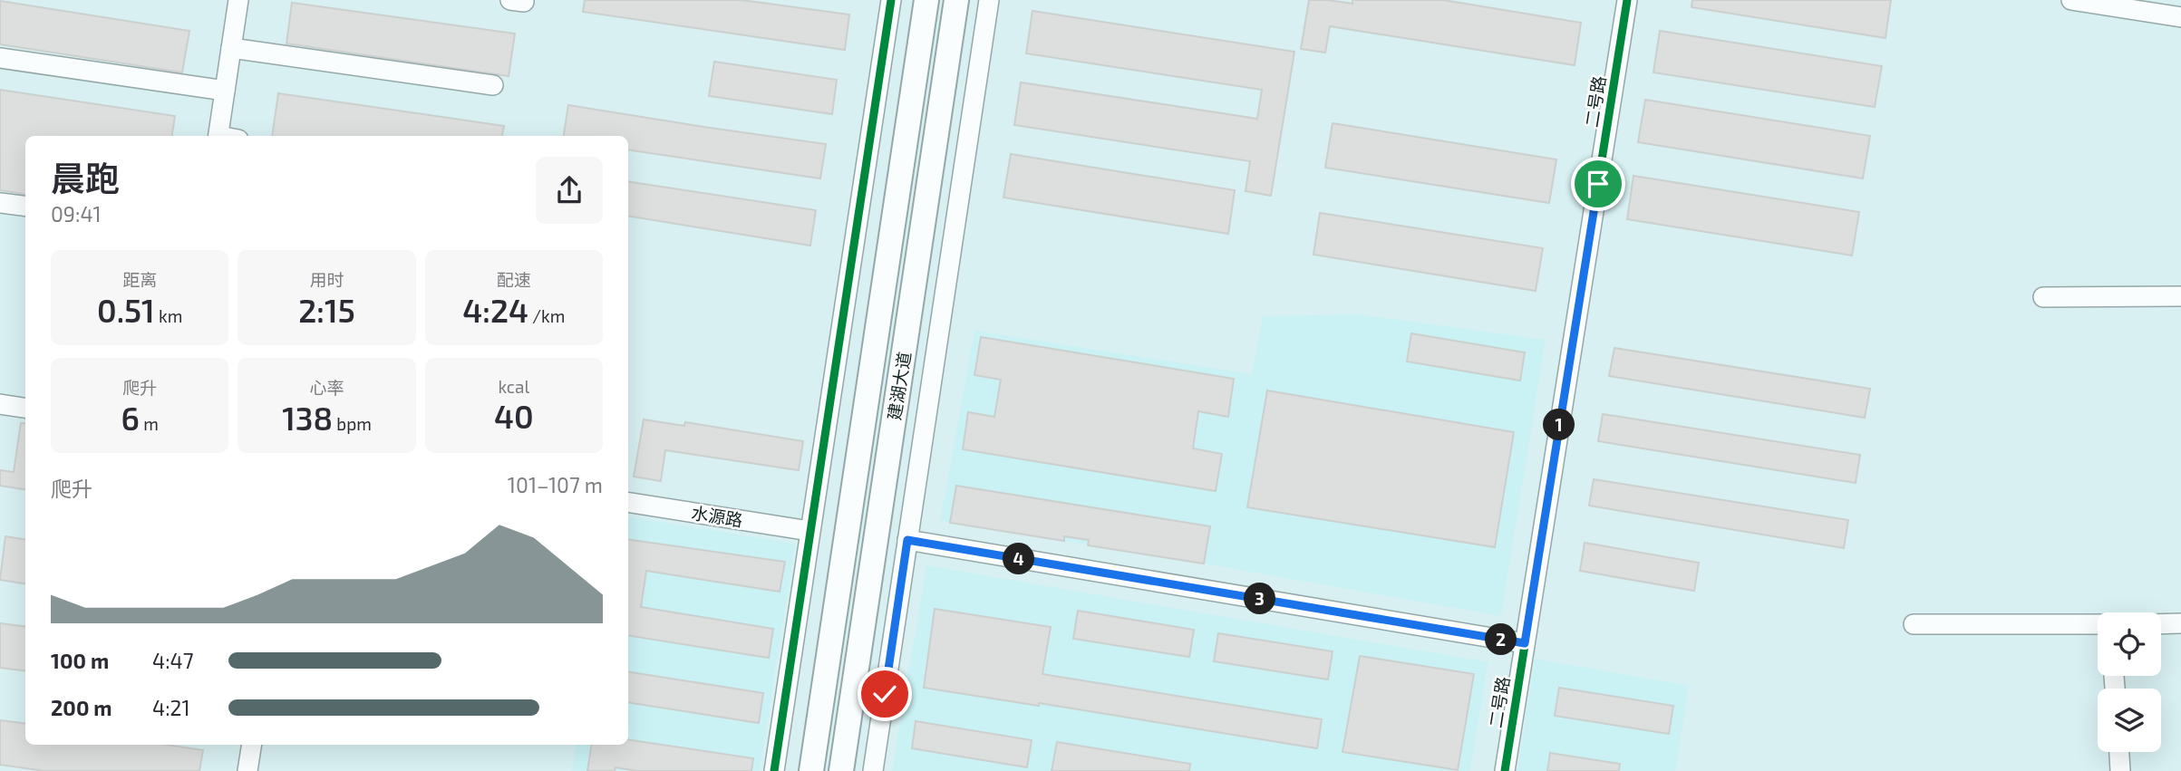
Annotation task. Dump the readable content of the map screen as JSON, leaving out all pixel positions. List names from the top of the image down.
{
  "streets": {
    "main road": ["建湖大道"],
    "street": ["二号路", "水源路"]
  },
  "page": {
    "heading": ["晨跑", "09:41"],
    "stats": [
      ["距离", "0.51 km"],
      ["用时", "2:15"],
      ["配速", "4:24 /km"],
      ["爬升", "6 m"],
      ["心率", "138 bpm"],
      ["kcal", "40"]
    ],
    "pins": [
      "1",
      "4",
      "3",
      "2"
    ],
    "chart": ["爬升", "101–107 m"],
    "list": [
      {
        "name": "100 m",
        "note": "4:47"
      },
      {
        "name": "200 m",
        "note": "4:21"
      }
    ]
  }
}
